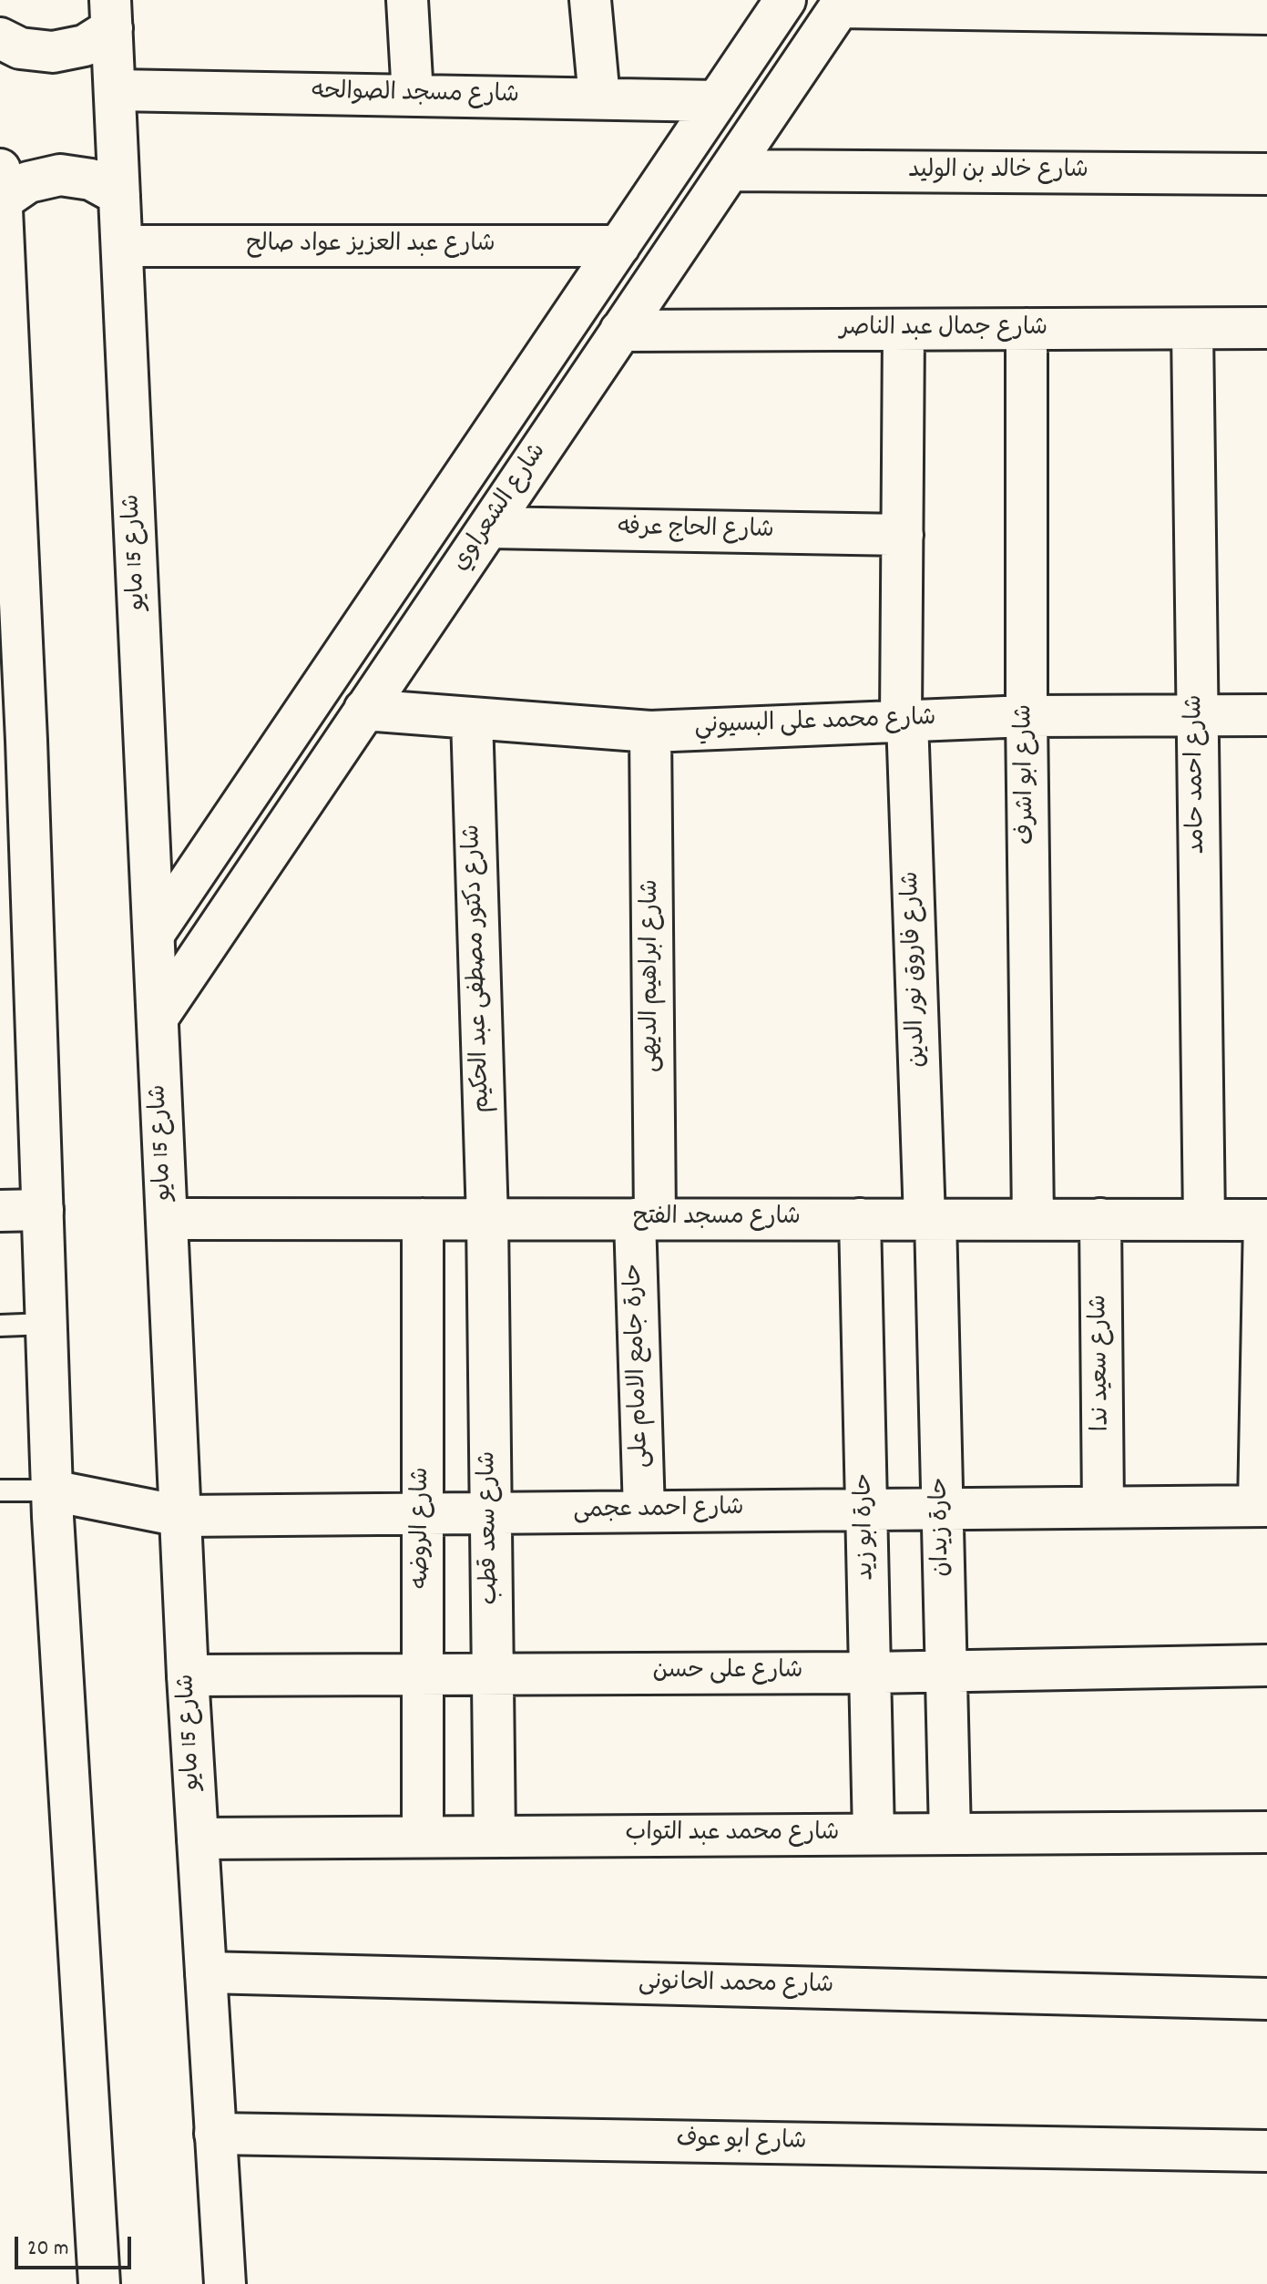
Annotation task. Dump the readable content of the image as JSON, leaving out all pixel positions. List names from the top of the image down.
{
  "streets": {
    "street": [
      "شارع مسجد الصوالحه",
      "شارع خالد بن الوليد",
      "شارع عبد العزيز عواد صالح",
      "شارع جمال عبد الناصر",
      "شارع الشعراوي",
      "شارع الحاج عرفه",
      "شارع 15 مايو",
      "شارع محمد على البسيوني",
      "شارع ابو اشرف",
      "شارع احمد حامد",
      "شارع دكتور مصطفى عبد الحكيم",
      "شارع فاروق نور الدين",
      "شارع ابراهيم الديهى",
      "شارع مسجد الفتح",
      "شارع سعيد ندا",
      "حارة جامع الامام على",
      "شارع احمد عجمى",
      "حارة ابو زيد",
      "حارة زيدان",
      "شارع الروضه",
      "شارع سعد قطب",
      "شارع على حسن",
      "شارع محمد عبد التواب",
      "شارع محمد الحانونى",
      "شارع ابو عوف"
    ]
  },
  "crossings": [
    ["شارع مسجد الصوالحه", "شارع الشعراوي"],
    ["شارع مسجد الصوالحه", "شارع 15 مايو"],
    ["شارع خالد بن الوليد", "شارع الشعراوي"],
    ["شارع عبد العزيز عواد صالح", "شارع الشعراوي"],
    ["شارع عبد العزيز عواد صالح", "شارع 15 مايو"],
    ["شارع جمال عبد الناصر", "شارع الشعراوي"],
    ["شارع جمال عبد الناصر", "شارع ابو اشرف"],
    ["شارع جمال عبد الناصر", "شارع احمد حامد"],
    ["شارع جمال عبد الناصر", "شارع فاروق نور الدين"],
    ["شارع الشعراوي", "شارع الحاج عرفه"],
    ["شارع الشعراوي", "شارع 15 مايو"],
    ["شارع الشعراوي", "شارع محمد على البسيوني"],
    ["شارع الحاج عرفه", "شارع فاروق نور الدين"],
    ["شارع 15 مايو", "شارع مسجد الفتح"],
    ["شارع 15 مايو", "شارع احمد عجمى"],
    ["شارع 15 مايو", "شارع على حسن"],
    ["شارع 15 مايو", "شارع محمد عبد التواب"],
    ["شارع 15 مايو", "شارع محمد الحانونى"],
    ["شارع 15 مايو", "شارع ابو عوف"],
    ["شارع محمد على البسيوني", "شارع ابو اشرف"],
    ["شارع محمد على البسيوني", "شارع احمد حامد"],
    ["شارع محمد على البسيوني", "شارع دكتور مصطفى عبد الحكيم"],
    ["شارع محمد على البسيوني", "شارع فاروق نور الدين"],
    ["شارع محمد على البسيوني", "شارع ابراهيم الديهى"],
    ["شارع ابو اشرف", "شارع مسجد الفتح"],
    ["شارع احمد حامد", "شارع مسجد الفتح"],
    ["شارع دكتور مصطفى عبد الحكيم", "شارع مسجد الفتح"],
    ["شارع دكتور مصطفى عبد الحكيم", "شارع سعد قطب"],
    ["شارع فاروق نور الدين", "شارع مسجد الفتح"],
    ["شارع فاروق نور الدين", "حارة زيدان"],
    ["شارع ابراهيم الديهى", "شارع مسجد الفتح"],
    ["شارع ابراهيم الديهى", "حارة جامع الامام على"],
    ["شارع مسجد الفتح", "شارع سعيد ندا"],
    ["شارع مسجد الفتح", "حارة جامع الامام على"],
    ["شارع مسجد الفتح", "حارة ابو زيد"],
    ["شارع مسجد الفتح", "حارة زيدان"],
    ["شارع مسجد الفتح", "شارع الروضه"],
    ["شارع مسجد الفتح", "شارع سعد قطب"],
    ["شارع سعيد ندا", "شارع احمد عجمى"],
    ["حارة جامع الامام على", "شارع احمد عجمى"],
    ["شارع احمد عجمى", "حارة ابو زيد"],
    ["شارع احمد عجمى", "حارة زيدان"],
    ["شارع احمد عجمى", "شارع الروضه"],
    ["شارع احمد عجمى", "شارع سعد قطب"],
    ["حارة ابو زيد", "شارع على حسن"],
    ["حارة ابو زيد", "شارع محمد عبد التواب"],
    ["حارة زيدان", "شارع على حسن"],
    ["حارة زيدان", "شارع محمد عبد التواب"],
    ["شارع الروضه", "شارع على حسن"],
    ["شارع الروضه", "شارع محمد عبد التواب"],
    ["شارع سعد قطب", "شارع على حسن"],
    ["شارع سعد قطب", "شارع محمد عبد التواب"]
  ],
  "scale_bar": "20 m"
}
